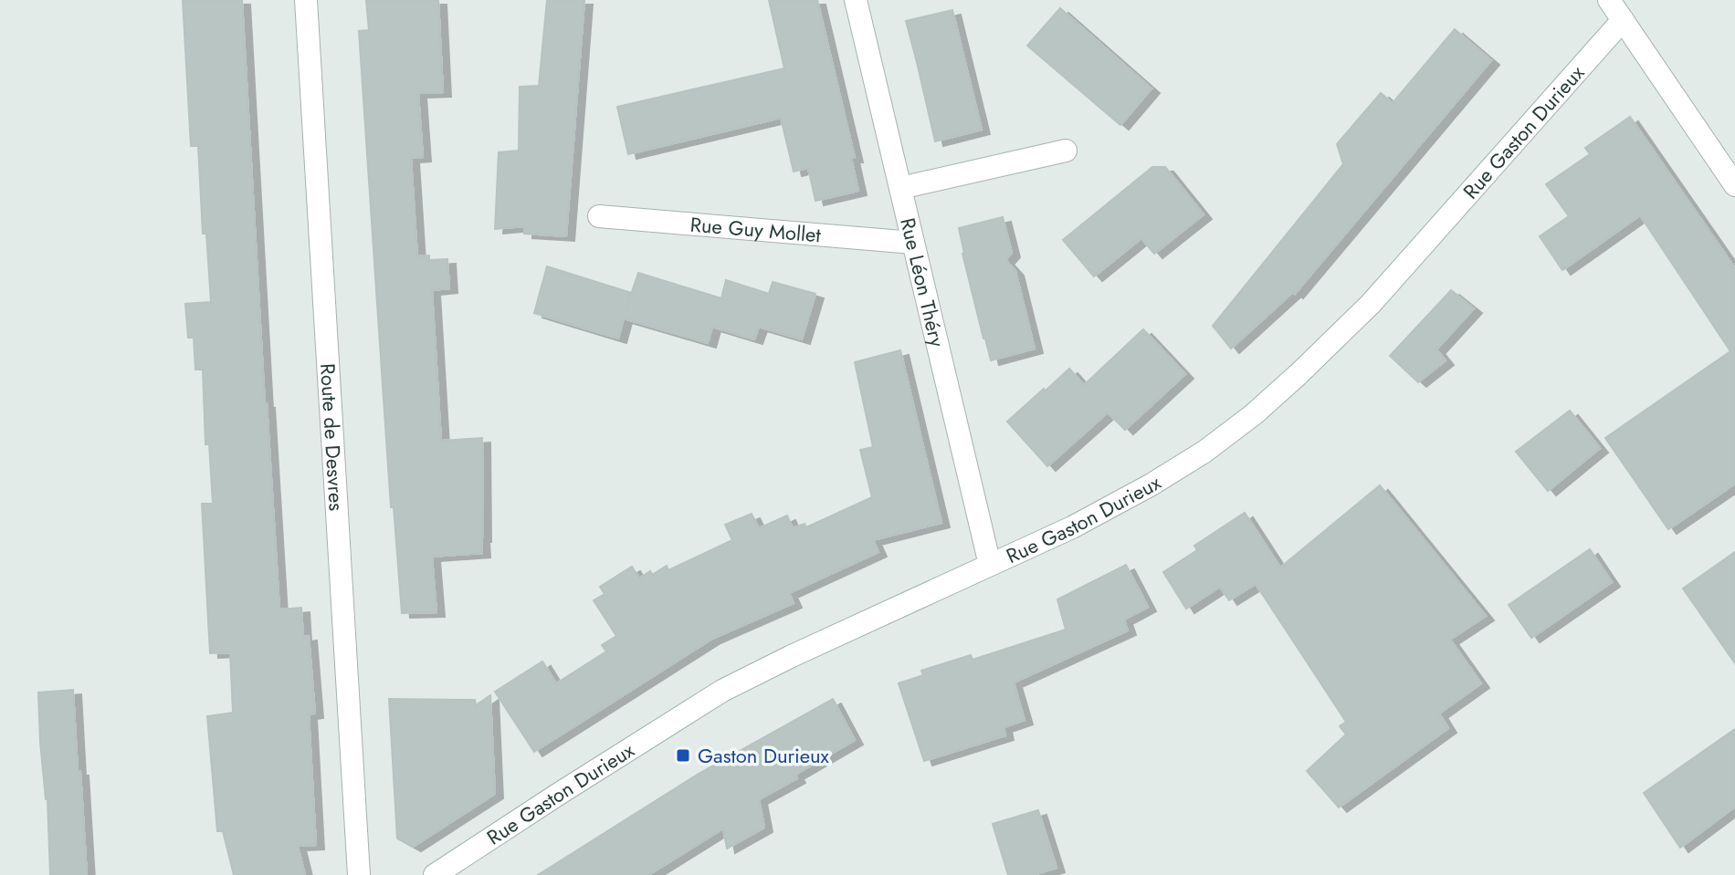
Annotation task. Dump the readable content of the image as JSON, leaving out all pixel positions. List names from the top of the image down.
{
  "streets": {
    "street": [
      "Rue Gaston Durieux",
      "Rue Guy Mollet",
      "Rue Léon Théry",
      "Route de Desvres"
    ]
  },
  "crossings": [
    ["Rue Gaston Durieux", "Rue Léon Théry"],
    ["Rue Guy Mollet", "Rue Léon Théry"]
  ],
  "places": {
    "transit": ["Gaston Durieux"]
  }
}
